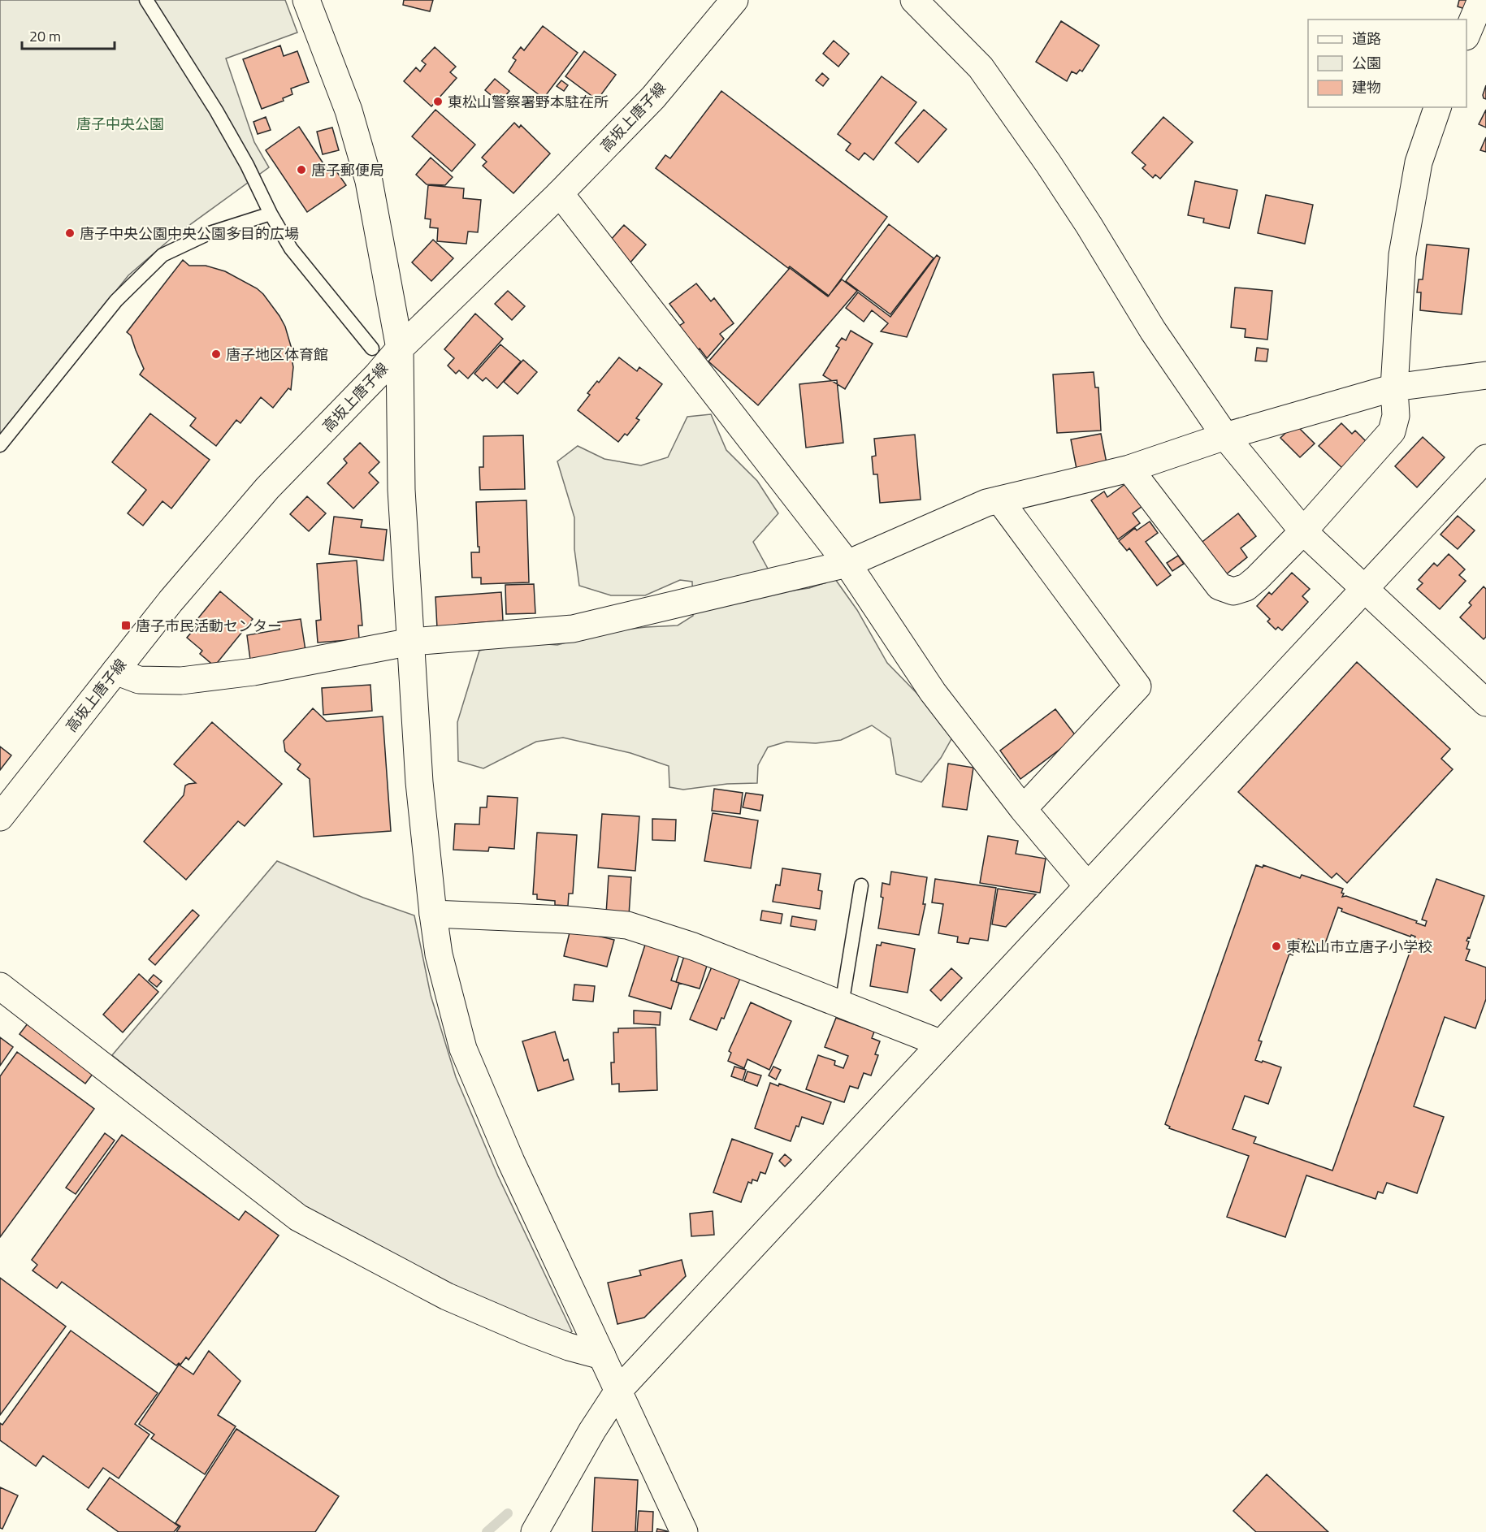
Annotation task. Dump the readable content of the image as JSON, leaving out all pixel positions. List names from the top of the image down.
{
  "streets": {
    "street": ["高坂上唐子線"]
  },
  "parks": ["唐子中央公園"],
  "places": {
    "other": [
      "東松山警察署野本駐在所",
      "唐子郵便局",
      "唐子中央公園中央公園多目的広場",
      "唐子地区体育館",
      "東松山市立唐子小学校"
    ],
    "transit": ["唐子市民活動センター"]
  },
  "legend": ["道路", "公園", "建物"],
  "scale_bar": "20 m"
}
